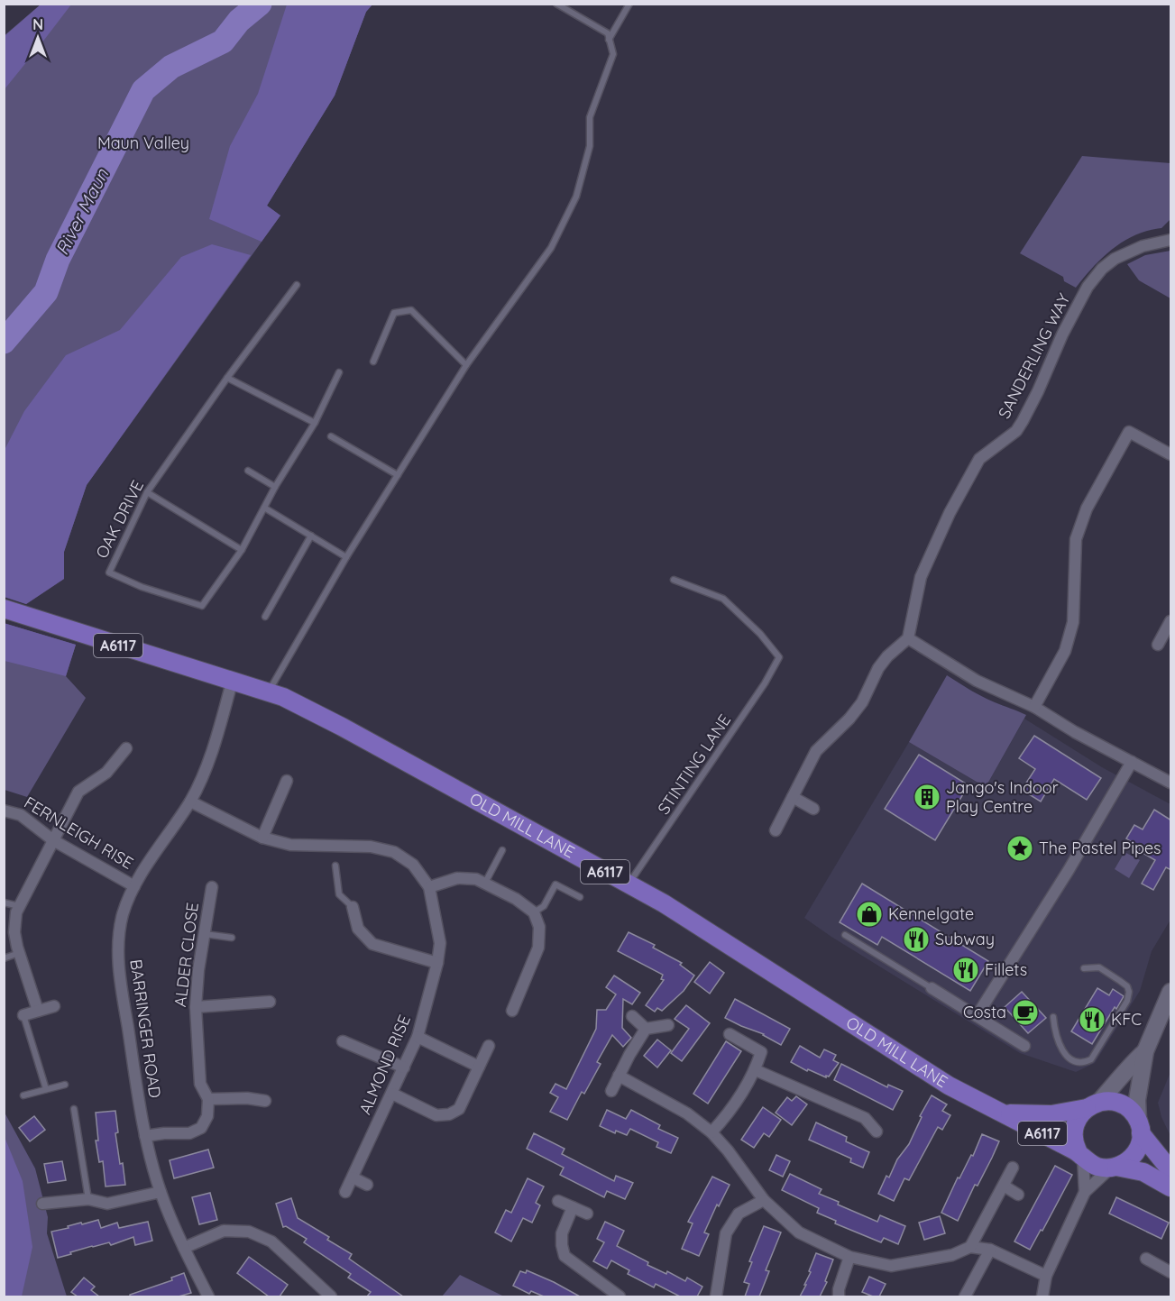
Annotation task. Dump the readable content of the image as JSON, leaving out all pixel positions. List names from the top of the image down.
{
  "streets": {
    "main road": ["A6117", "OLD MILL LANE"],
    "street": [
      "SANDERLING WAY",
      "FERNLEIGH RISE",
      "ALDER CLOSE",
      "BARRINGER ROAD",
      "ALMOND RISE"
    ],
    "lane": ["OAK DRIVE", "STINTING LANE"]
  },
  "crossings": [
    ["A6117", "OLD MILL LANE"],
    ["STINTING LANE", "OLD MILL LANE"],
    ["OLD MILL LANE", "BARRINGER ROAD"],
    ["FERNLEIGH RISE", "BARRINGER ROAD"],
    ["BARRINGER ROAD", "ALMOND RISE"]
  ],
  "water": ["River Maun"],
  "parks": ["Maun Valley"],
  "places": {
    "building": ["Jango's Indoor Play Centre"],
    "place": ["The Pastel Pipes"],
    "shop": ["Kennelgate"],
    "restaurant": ["Subway", "Fillets", "KFC"],
    "cafe": ["Costa"]
  },
  "north": "top"
}
